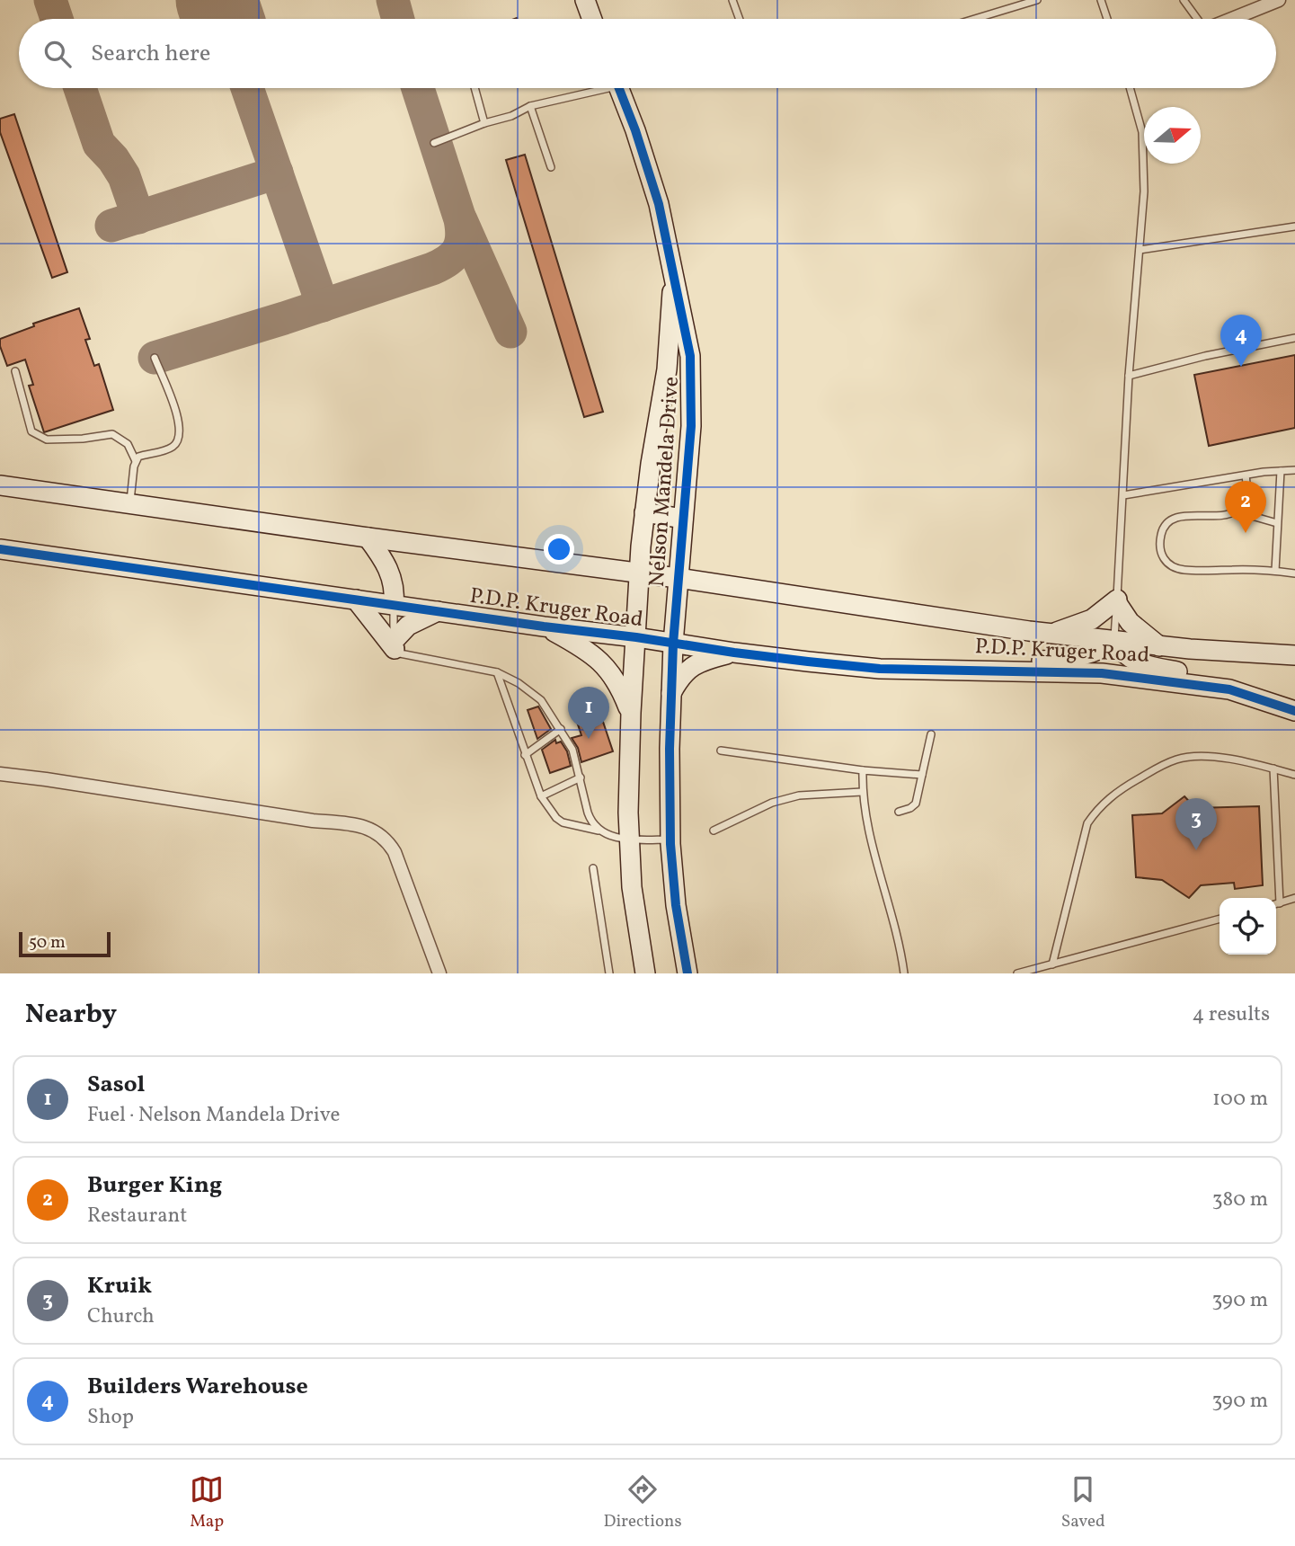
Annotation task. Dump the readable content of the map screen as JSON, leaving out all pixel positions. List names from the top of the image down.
{
  "streets": {
    "street": ["Nelson Mandela Drive", "P.D.P. Kruger Road"]
  },
  "crossings": [
    ["Nelson Mandela Drive", "P.D.P. Kruger Road"]
  ],
  "scale_bar": "50 m",
  "north": "right",
  "page": {
    "search": "Search here",
    "pins": [
      "4",
      "2",
      "1",
      "3"
    ],
    "scale": "50 m",
    "heading": ["Nearby", "4 results"],
    "list": [
      {
        "mark": "1",
        "name": "Sasol",
        "note": "Fuel · Nelson Mandela Drive",
        "value": "100 m"
      },
      {
        "mark": "2",
        "name": "Burger King",
        "note": "Restaurant",
        "value": "380 m"
      },
      {
        "mark": "3",
        "name": "Kruik",
        "note": "Church",
        "value": "390 m"
      },
      {
        "mark": "4",
        "name": "Builders Warehouse",
        "note": "Shop",
        "value": "390 m"
      }
    ],
    "nav": ["Map", "Directions", "Saved"]
  }
}
